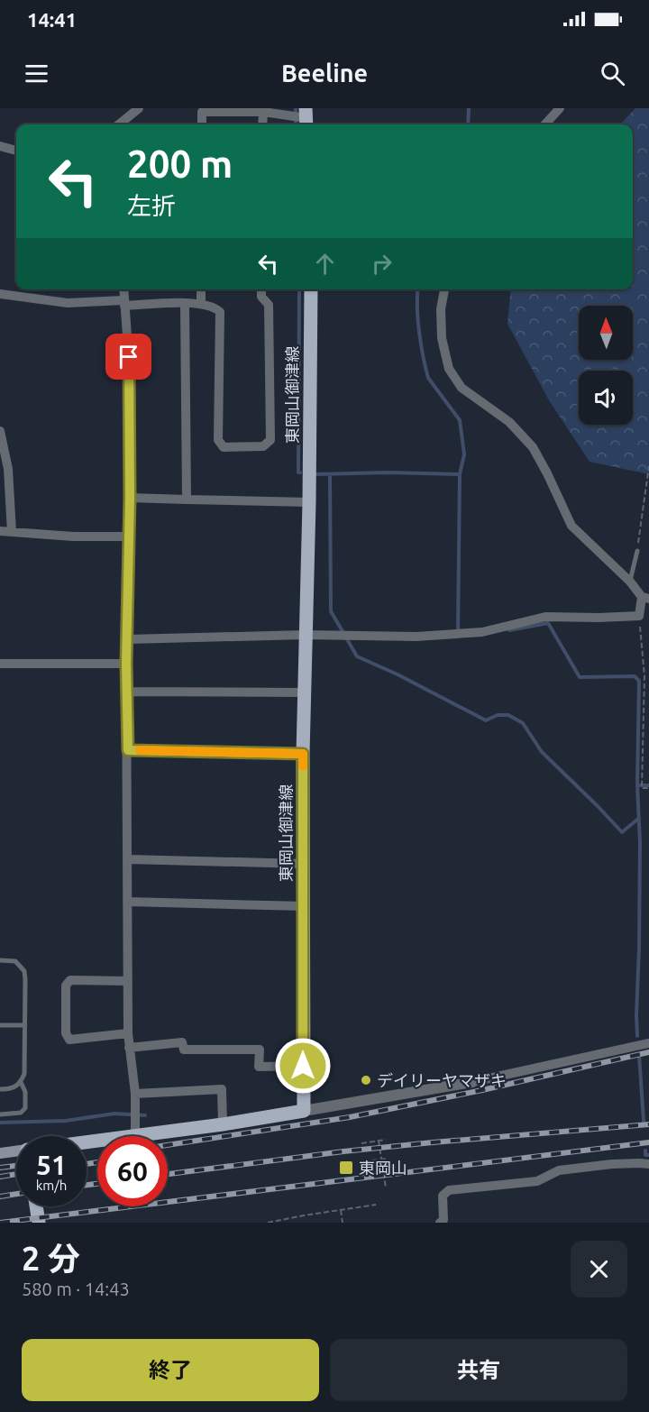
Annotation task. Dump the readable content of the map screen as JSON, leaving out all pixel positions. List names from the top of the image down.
{
  "streets": {
    "main road": ["東岡山御津線"]
  },
  "places": {
    "other": ["デイリーヤマザキ"],
    "transit": ["東岡山"]
  },
  "north": "top",
  "page": {
    "status": "14:41",
    "header": "Beeline",
    "turn": ["200 m", "左折"],
    "speed": "51 km/h",
    "limit": "60",
    "heading": ["2 分", "580 m · 14:43"],
    "buttons": ["終了", "共有"]
  }
}
